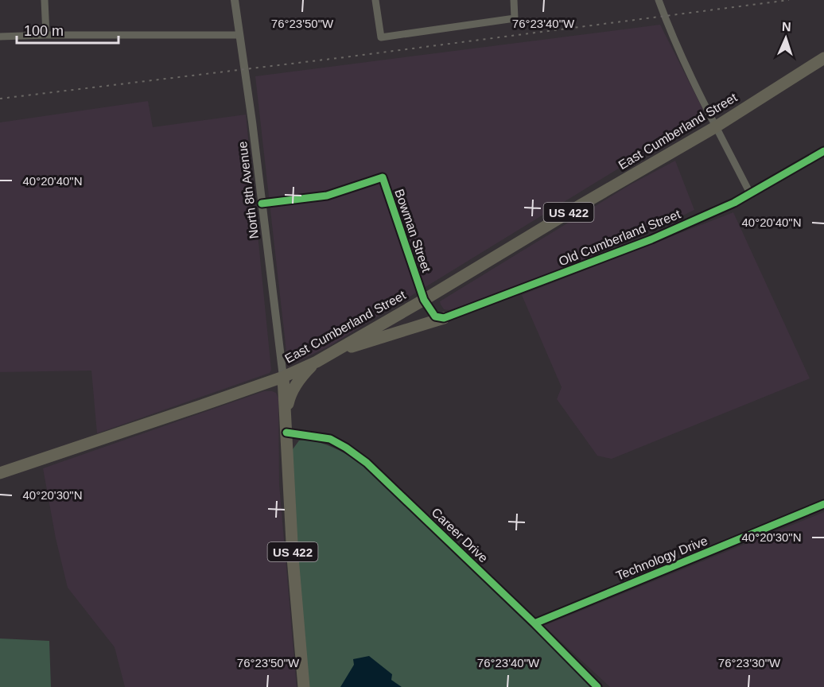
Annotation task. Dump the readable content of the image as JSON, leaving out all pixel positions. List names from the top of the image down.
{
  "streets": {
    "highway": ["East Cumberland Street", "US 422"],
    "street": [
      "North 8th Avenue",
      "Bowman Street",
      "Old Cumberland Street",
      "Career Drive",
      "Technology Drive"
    ]
  },
  "crossings": [
    ["East Cumberland Street", "North 8th Avenue"],
    ["East Cumberland Street", "US 422"],
    ["East Cumberland Street", "Bowman Street"],
    ["North 8th Avenue", "Bowman Street"],
    ["US 422", "Career Drive"],
    ["Career Drive", "Technology Drive"]
  ],
  "scale_bar": "100 m",
  "north": "top",
  "coordinates": [
    "76°23'50\"W",
    "76°23'40\"W",
    "40°20'40\"N",
    "40°20'30\"N",
    "76°23'30\"W"
  ]
}
